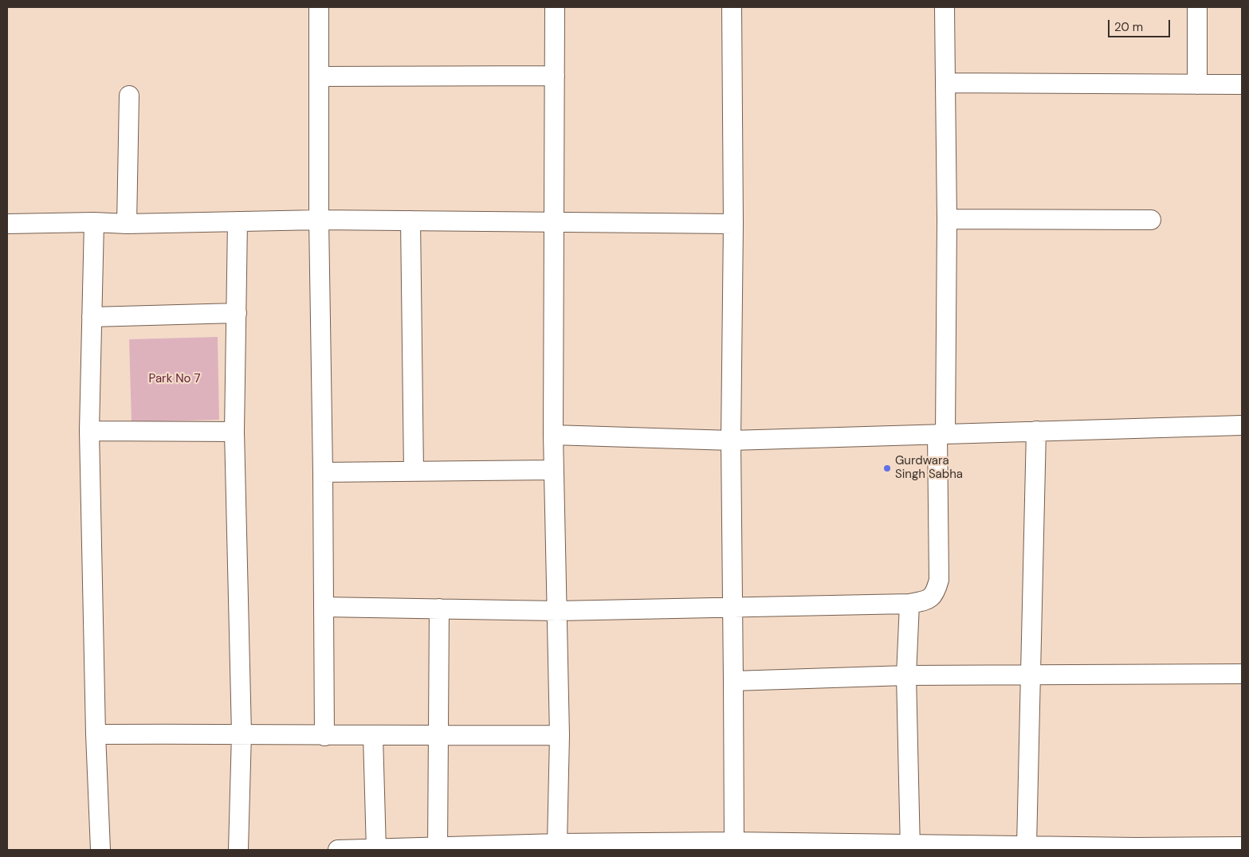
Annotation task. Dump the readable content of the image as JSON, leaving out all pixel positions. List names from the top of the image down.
{
  "parks": ["Park No 7"],
  "places": ["Gurdwara Singh Sabha"],
  "scale_bar": "20 m"
}
